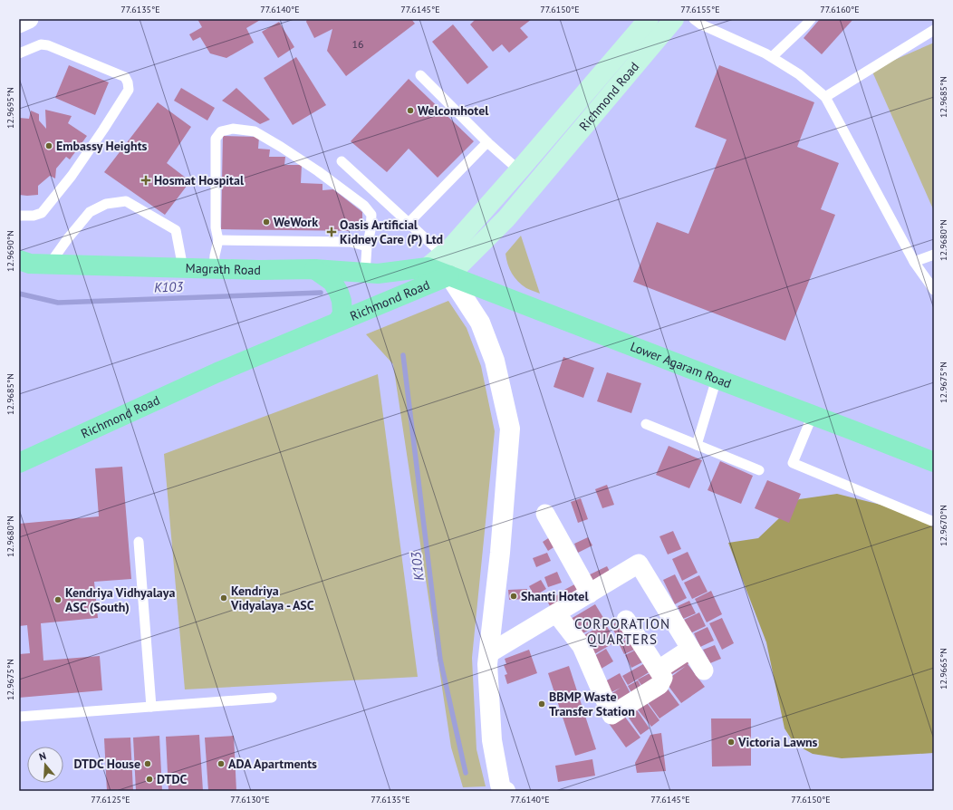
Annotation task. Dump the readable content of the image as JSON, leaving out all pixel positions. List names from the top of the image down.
{
  "streets": {
    "main road": ["Richmond Road", "Magrath Road", "Lower Agaram Road"]
  },
  "crossings": [
    ["Richmond Road", "Magrath Road"],
    ["Richmond Road", "Lower Agaram Road"],
    ["Magrath Road", "Lower Agaram Road"]
  ],
  "districts": ["CORPORATION QUARTERS"],
  "water": ["K103"],
  "places": {
    "other": [
      "Welcomhotel",
      "Embassy Heights",
      "WeWork",
      "Shanti Hotel",
      "Kendriya Vidyalaya - ASC",
      "Kendriya Vidhyalaya ASC (South)",
      "BBMP Waste Transfer Station",
      "Victoria Lawns",
      "DTDC House",
      "ADA Apartments",
      "DTDC"
    ],
    "health": ["Hosmat Hospital", "Oasis Artificial Kidney Care (P) Ltd"]
  },
  "house_numbers": ["16"],
  "north": "top",
  "coordinates": [
    "77.6135°E",
    "77.6140°E",
    "77.6145°E",
    "77.6150°E",
    "77.6155°E",
    "77.6160°E",
    "12.9685°N",
    "12.9695°N",
    "12.9680°N",
    "12.9690°N",
    "12.9675°N",
    "12.9670°N",
    "12.9665°N",
    "77.6125°E",
    "77.6130°E"
  ]
}
